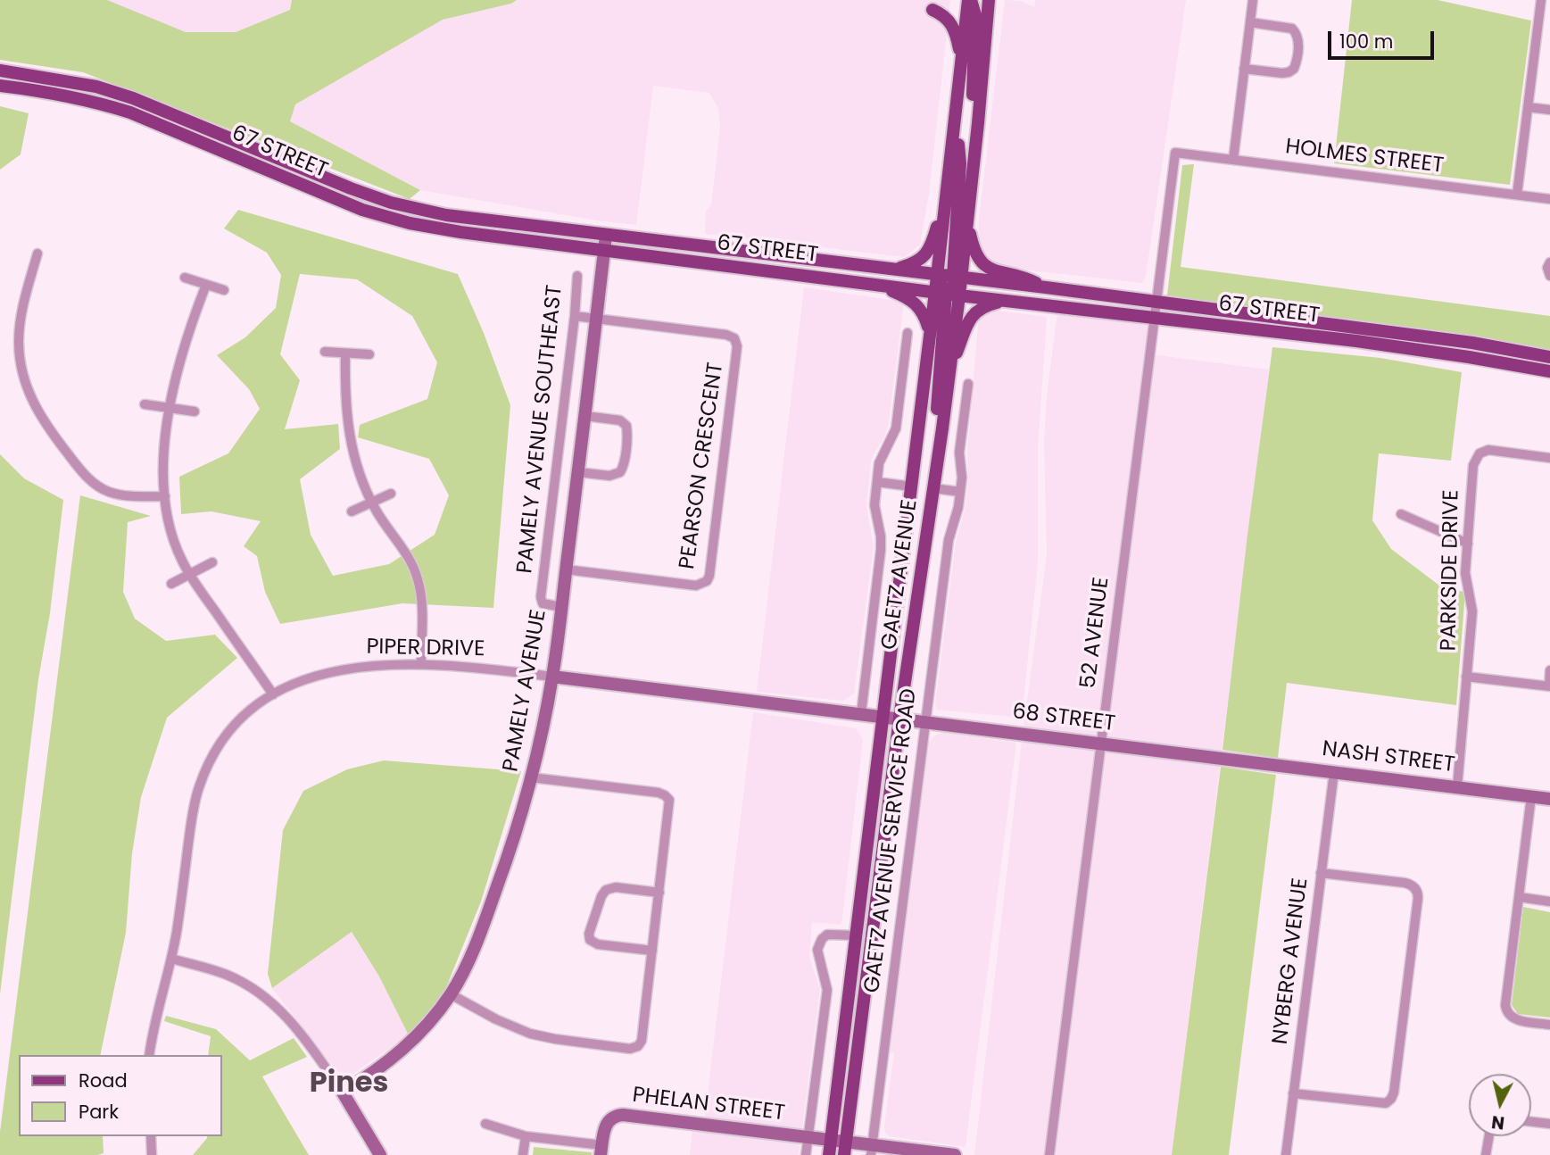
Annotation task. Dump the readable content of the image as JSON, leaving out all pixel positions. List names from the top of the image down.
{
  "streets": {
    "main road": ["67 STREET", "GAETZ AVENUE"],
    "street": [
      "HOLMES STREET",
      "PAMELY AVENUE SOUTHEAST",
      "PEARSON CRESCENT",
      "PARKSIDE DRIVE",
      "52 AVENUE",
      "PIPER DRIVE",
      "PAMELY AVENUE",
      "68 STREET",
      "NASH STREET",
      "GAETZ AVENUE SERVICE ROAD",
      "NYBERG AVENUE",
      "PHELAN STREET"
    ]
  },
  "crossings": [
    ["67 STREET", "GAETZ AVENUE"],
    ["67 STREET", "52 AVENUE"],
    ["67 STREET", "PAMELY AVENUE"],
    ["HOLMES STREET", "52 AVENUE"],
    ["PAMELY AVENUE SOUTHEAST", "PEARSON CRESCENT"],
    ["PAMELY AVENUE SOUTHEAST", "PAMELY AVENUE"],
    ["PEARSON CRESCENT", "PAMELY AVENUE"],
    ["GAETZ AVENUE", "PIPER DRIVE"],
    ["GAETZ AVENUE", "68 STREET"],
    ["GAETZ AVENUE", "GAETZ AVENUE SERVICE ROAD"],
    ["GAETZ AVENUE", "PHELAN STREET"],
    ["52 AVENUE", "68 STREET"],
    ["PIPER DRIVE", "PAMELY AVENUE"],
    ["PIPER DRIVE", "68 STREET"],
    ["PIPER DRIVE", "GAETZ AVENUE SERVICE ROAD"],
    ["68 STREET", "NASH STREET"],
    ["68 STREET", "GAETZ AVENUE SERVICE ROAD"],
    ["NASH STREET", "NYBERG AVENUE"],
    ["GAETZ AVENUE SERVICE ROAD", "PHELAN STREET"]
  ],
  "districts": ["Pines"],
  "legend": ["Road", "Park"],
  "scale_bar": "100 m",
  "north": "bottom"
}
